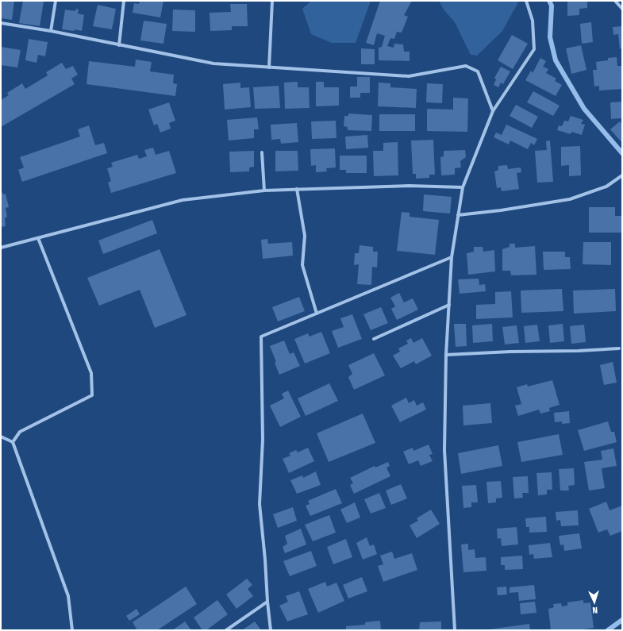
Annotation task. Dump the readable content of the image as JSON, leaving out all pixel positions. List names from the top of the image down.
{
  "north": "bottom"
}
